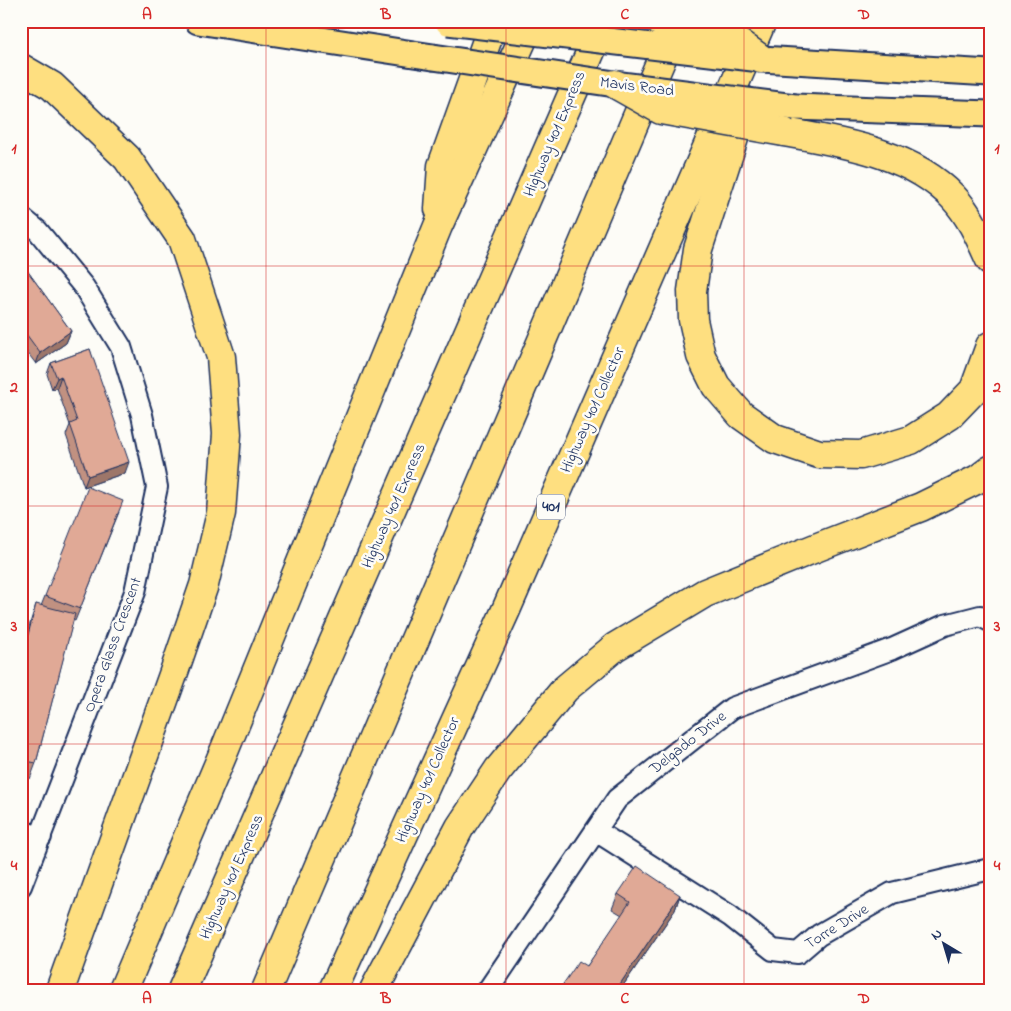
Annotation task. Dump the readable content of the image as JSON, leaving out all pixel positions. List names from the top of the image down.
{
  "streets": {
    "highway": ["Highway 401 Express", "Highway 401 Collector", "401"],
    "main road": ["Mavis Road"],
    "street": ["Opera Glass Crescent", "Delgado Drive", "Torre Drive"]
  },
  "crossings": [
    ["Delgado Drive", "Torre Drive"]
  ],
  "north": "top left",
  "grid": {
    "columns": [
      "A",
      "B",
      "C",
      "D"
    ],
    "rows": [
      "1",
      "2",
      "3",
      "4"
    ]
  }
}
